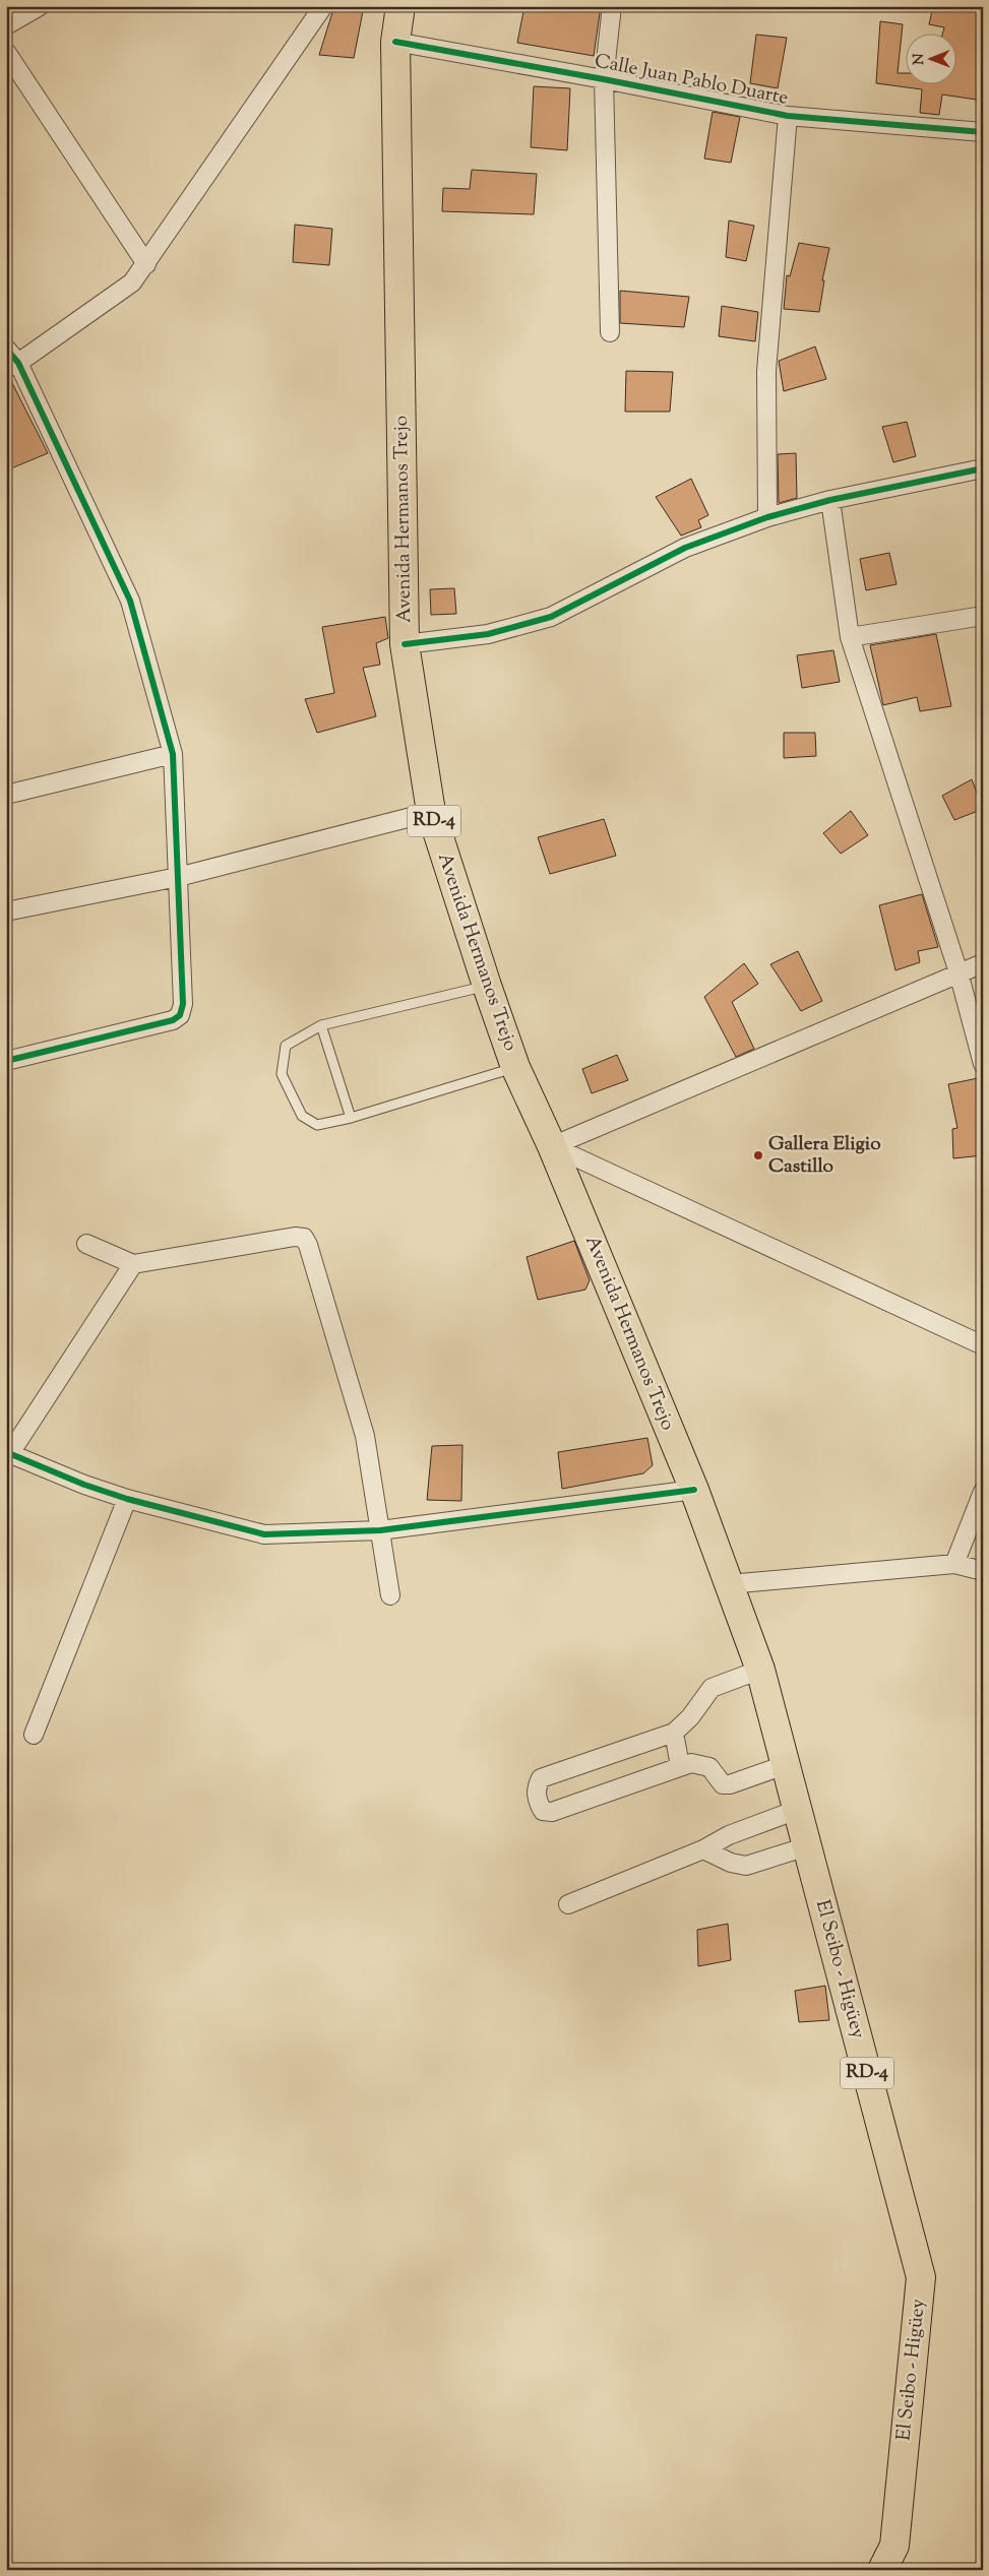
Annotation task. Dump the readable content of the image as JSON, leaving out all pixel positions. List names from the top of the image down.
{
  "streets": {
    "main road": ["Avenida Hermanos Trejo", "RD-4", "El Seibo - Higüey"],
    "street": ["Calle Juan Pablo Duarte"]
  },
  "crossings": [
    ["Calle Juan Pablo Duarte", "Avenida Hermanos Trejo"],
    ["Avenida Hermanos Trejo", "El Seibo - Higüey"]
  ],
  "places": ["Gallera Eligio Castillo"],
  "north": "left"
}
